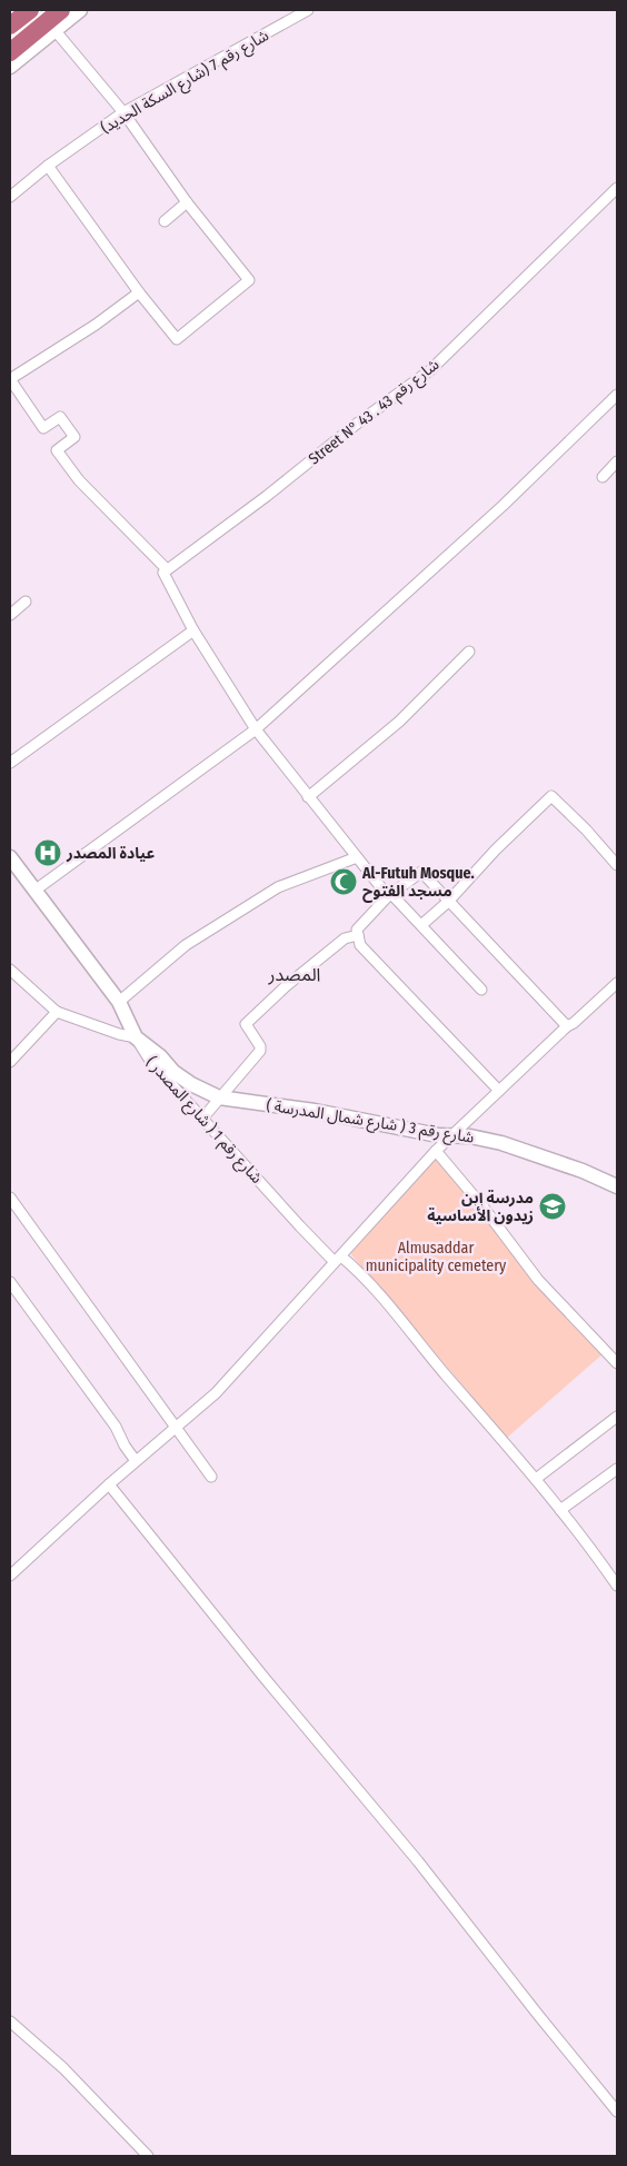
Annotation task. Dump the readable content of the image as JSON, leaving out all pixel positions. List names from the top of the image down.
{
  "streets": {
    "street": [
      "شارع رقم 7 (شارع السكة الحديد)",
      "Street N° 43 . شارع رقم 43",
      "شارع رقم 1 ( شارع المصدر )",
      "شارع رقم 3 ( شارع شمال المدرسة )"
    ]
  },
  "crossings": [
    ["شارع رقم 1 ( شارع المصدر )", "شارع رقم 3 ( شارع شمال المدرسة )"]
  ],
  "districts": ["المصدر"],
  "parks": ["Almusaddar municipality cemetery"],
  "places": {
    "hospital": ["عيادة المصدر"],
    "mosque": ["Al-Futuh Mosque. مسجد الفتوح"],
    "school or university": ["مدرسة إبن زيدون الأساسية"]
  }
}
